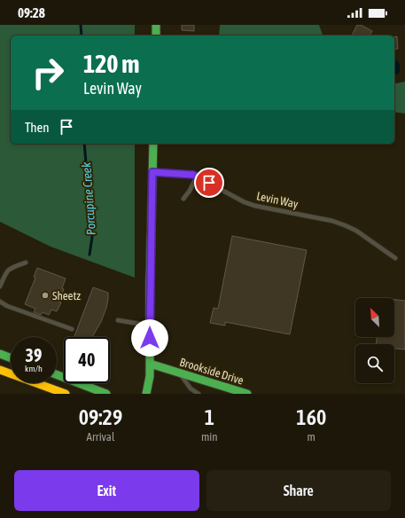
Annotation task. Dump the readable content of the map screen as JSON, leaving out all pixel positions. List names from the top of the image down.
{
  "streets": {
    "main road": ["Brookside Drive"],
    "lane": ["Levin Way"]
  },
  "water": ["Porcupine Creek"],
  "places": ["Sheetz"],
  "north": "top left",
  "page": {
    "status": "09:28",
    "turn": ["120 m", "Levin Way"],
    "then": "Then",
    "speed": "39 km/h",
    "limit": "40",
    "eta": [
      "09:29",
      "Arrival",
      "1",
      "min",
      "160",
      "m"
    ],
    "buttons": ["Exit", "Share"]
  }
}
